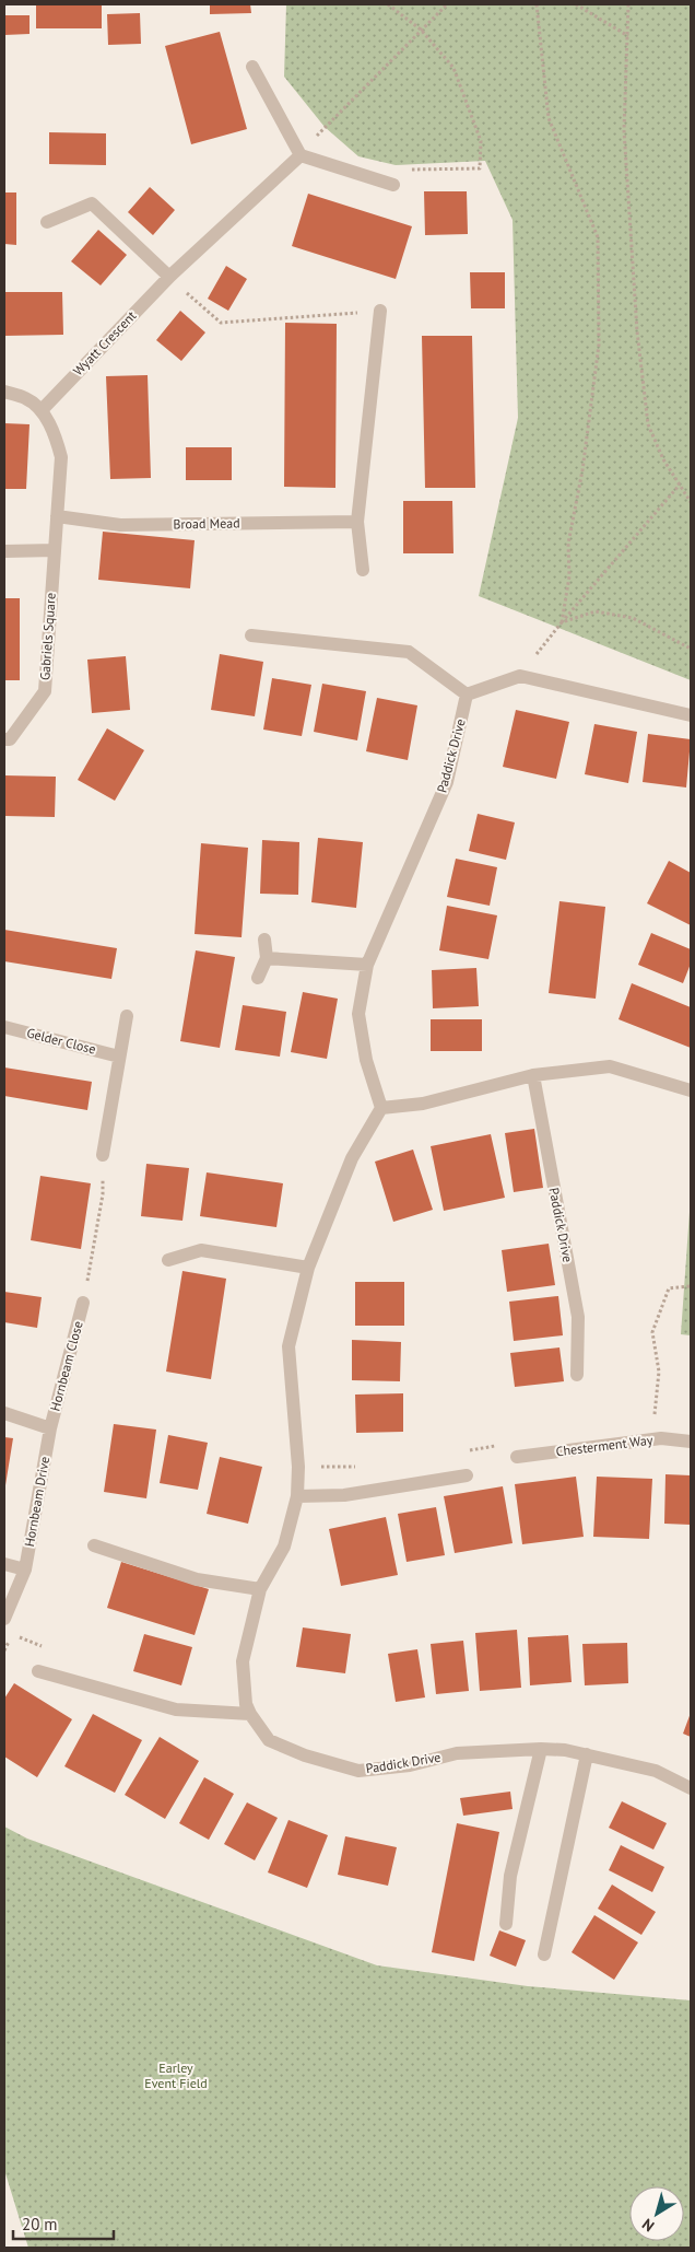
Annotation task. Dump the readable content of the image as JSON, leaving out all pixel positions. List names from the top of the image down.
{
  "streets": {
    "street": [
      "Wyatt Crescent",
      "Broad Mead",
      "Gabriels Square",
      "Paddick Drive",
      "Gelder Close",
      "Hornbeam Close",
      "Chesterment Way",
      "Hornbeam Drive"
    ]
  },
  "crossings": [
    ["Wyatt Crescent", "Gabriels Square"],
    ["Broad Mead", "Gabriels Square"],
    ["Hornbeam Close", "Hornbeam Drive"]
  ],
  "parks": ["Earley Event Field"],
  "scale_bar": "20 m",
  "north": "bottom left"
}
